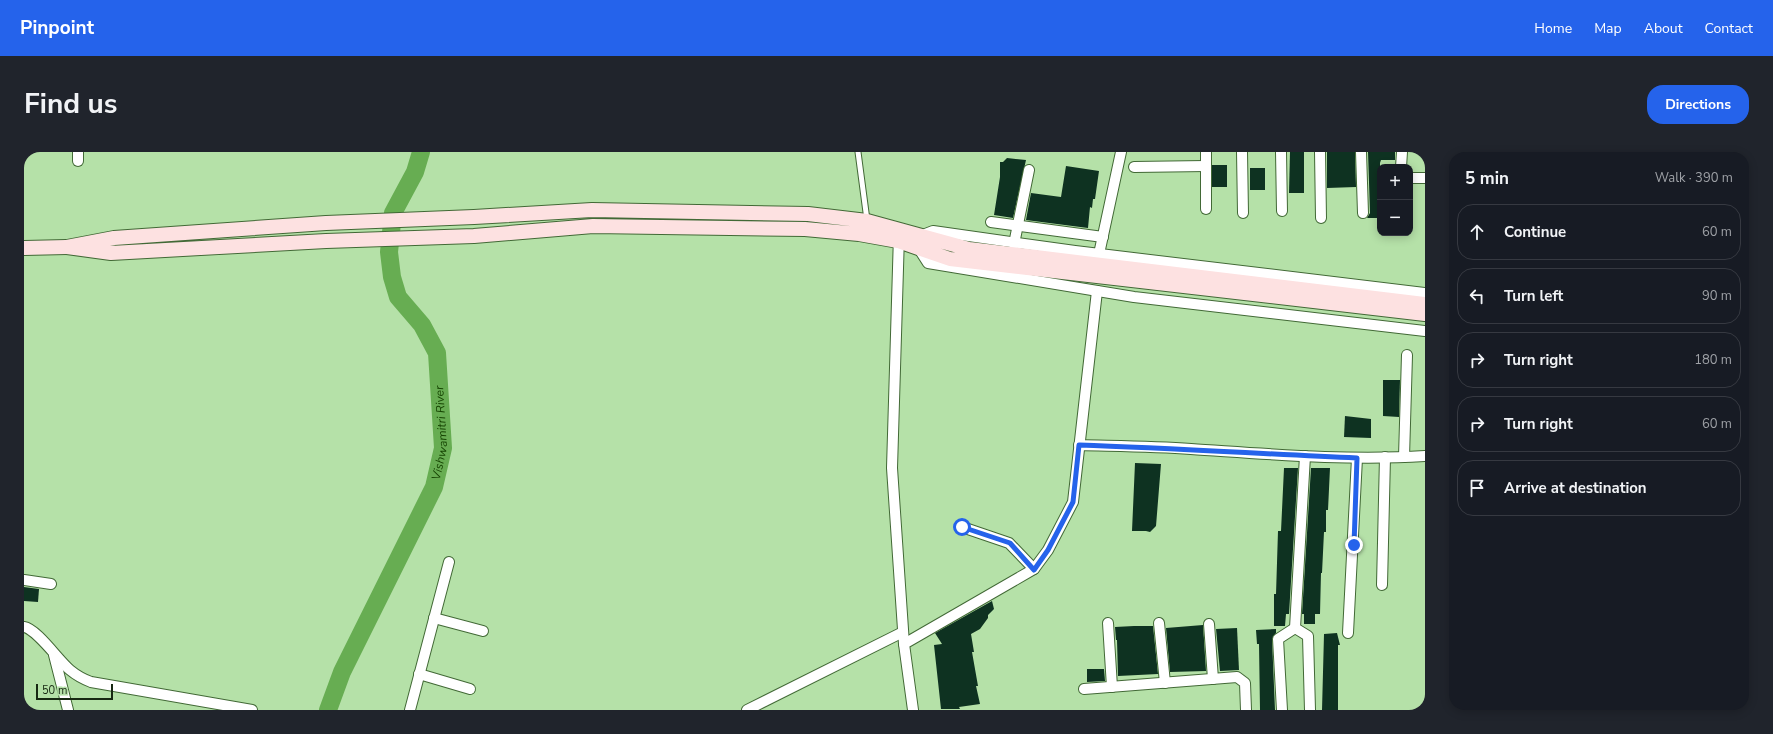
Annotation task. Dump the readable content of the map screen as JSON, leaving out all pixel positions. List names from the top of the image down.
{
  "water": ["Vishwamitri River"],
  "scale_bar": "50 m",
  "page": {
    "header": "Pinpoint",
    "nav": [
      "Home",
      "Map",
      "About",
      "Contact"
    ],
    "title": "Find us",
    "buttons": "Directions",
    "heading": ["5 min", "Walk · 390 m"],
    "map_buttons": ["+", "−"],
    "list": [
      ["Continue", "60 m"],
      ["Turn left", "90 m"],
      ["Turn right", "180 m"],
      ["Turn right", "60 m"],
      "Arrive at destination"
    ],
    "scale": "50 m"
  }
}
